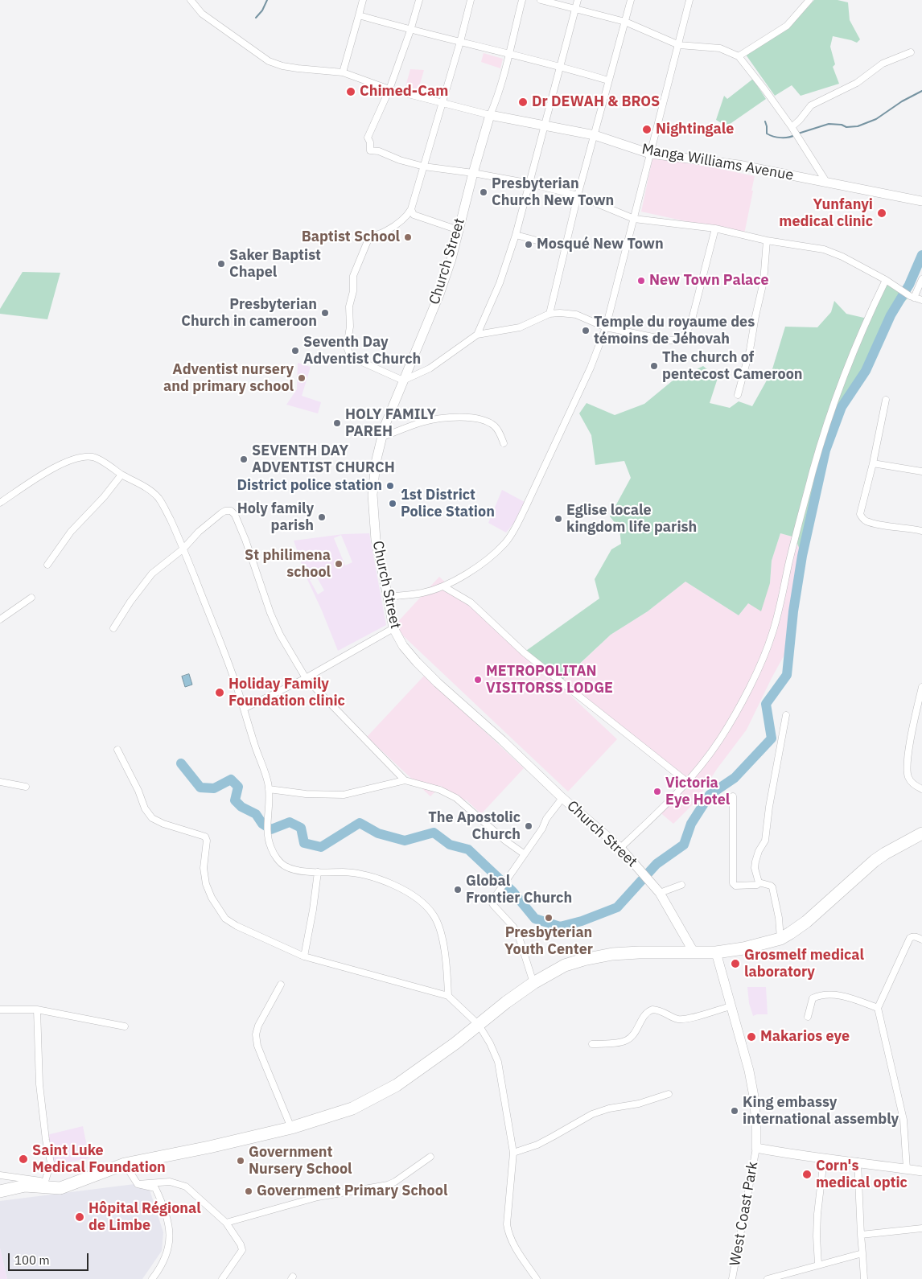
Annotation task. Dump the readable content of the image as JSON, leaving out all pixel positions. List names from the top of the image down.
{
  "streets": {
    "main road": ["Manga Williams Avenue", "Church Street"],
    "street": ["West Coast Park"]
  },
  "crossings": [
    ["Manga Williams Avenue", "Church Street"]
  ],
  "places": [
    "Chimed-Cam",
    "Dr DEWAH & BROS",
    "Nightingale",
    "Presbyterian Church New Town",
    "Yunfanyi medical clinic",
    "Baptist School",
    "Mosqué New Town",
    "Saker Baptist Chapel",
    "New Town Palace",
    "Presbyterian Church in cameroon",
    "Temple du royaume des témoins de Jéhovah",
    "Seventh Day Adventist Church",
    "The church of pentecost Cameroon",
    "Adventist nursery and primary school",
    "HOLY FAMILY PAREH",
    "SEVENTH DAY ADVENTIST CHURCH",
    "District police station",
    "1st District Police Station",
    "Holy family parish",
    "Eglise locale kingdom life parish",
    "St philimena school",
    "METROPOLITAN VISITORSS LODGE",
    "Holiday Family Foundation clinic",
    "Victoria Eye Hotel",
    "The Apostolic Church",
    "Global Frontier Church",
    "Presbyterian Youth Center",
    "Grosmelf medical laboratory",
    "Makarios eye",
    "King embassy international assembly",
    "Saint Luke Medical Foundation",
    "Government Nursery School",
    "Corn's medical optic",
    "Government Primary School",
    "Hôpital Régional de Limbe"
  ],
  "scale_bar": "100 m"
}
